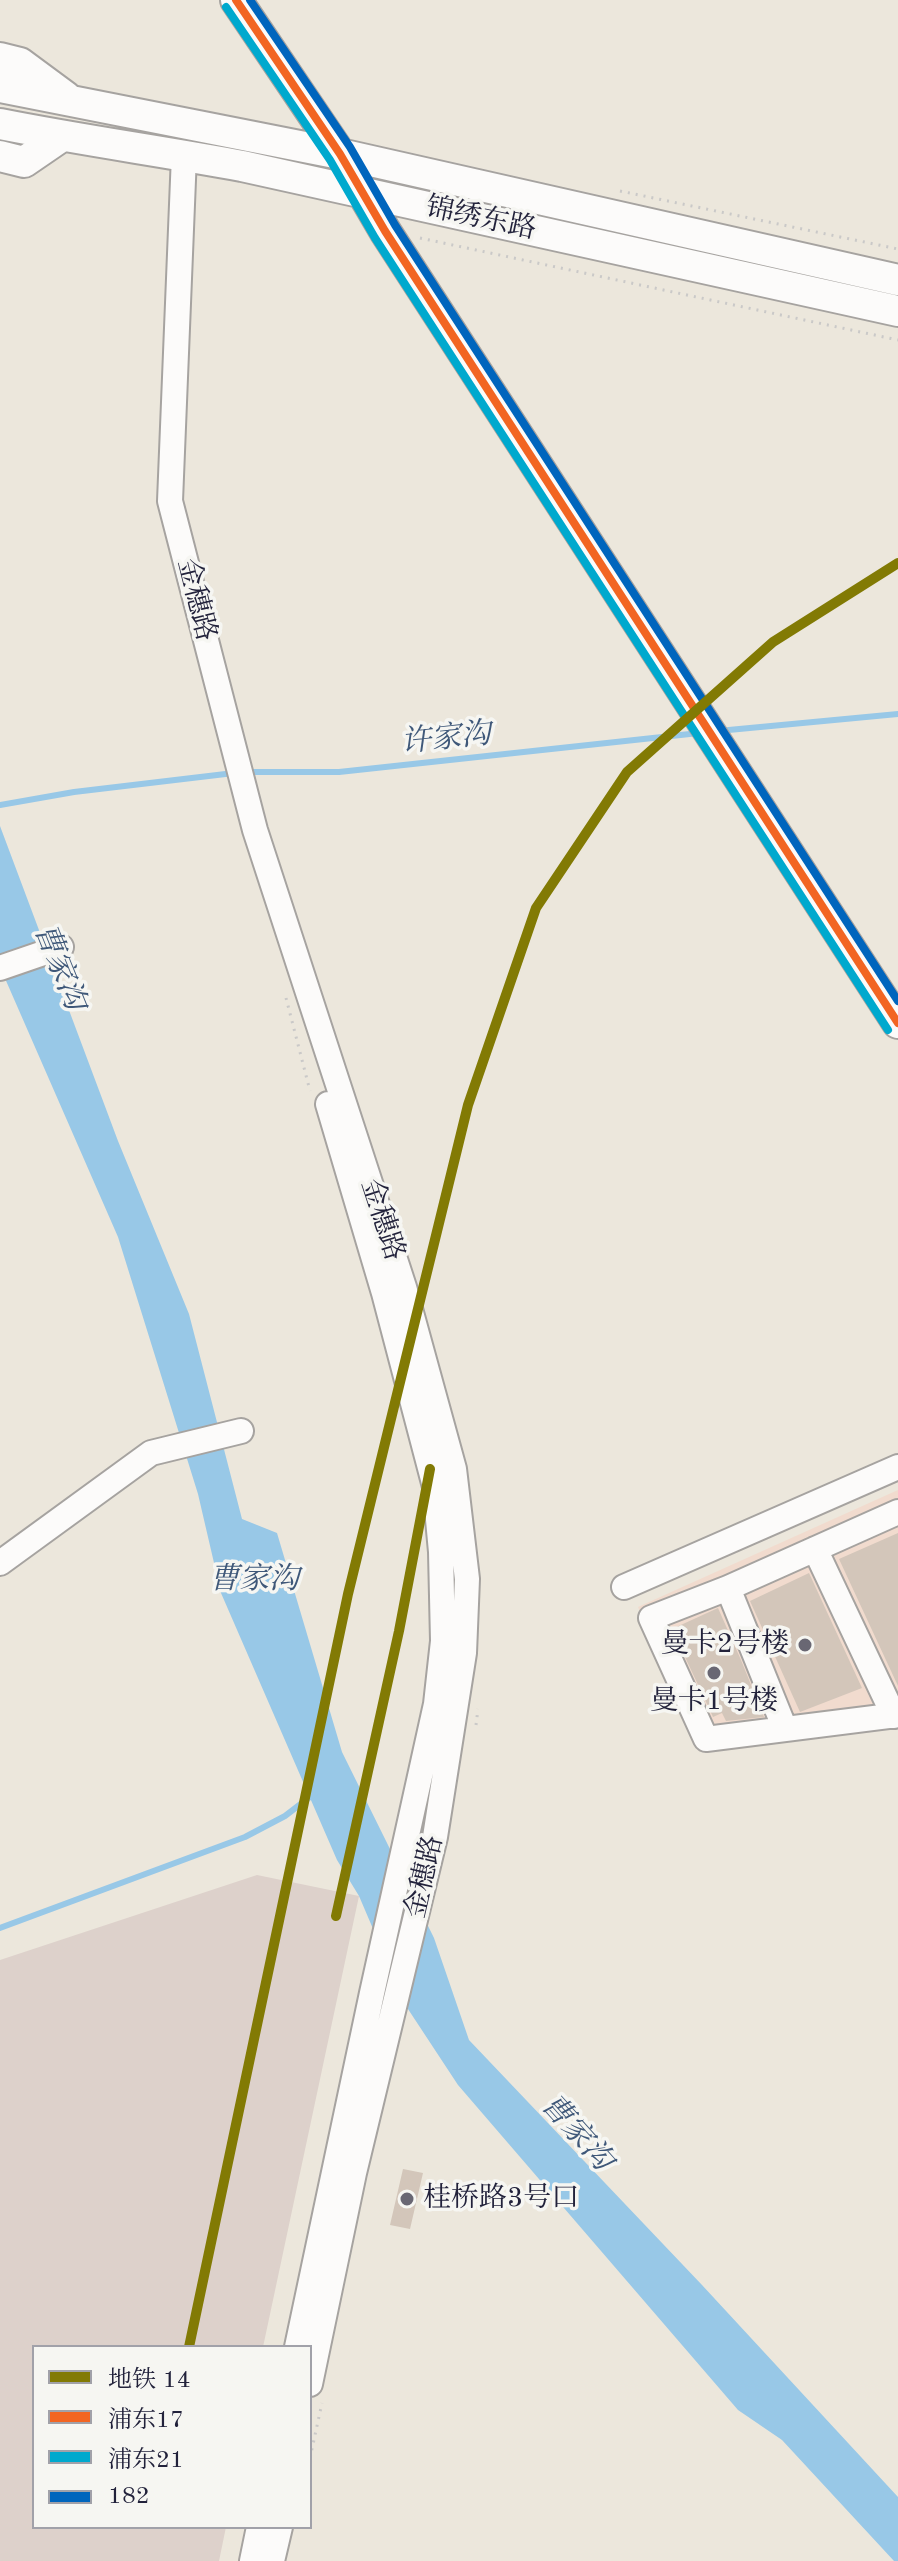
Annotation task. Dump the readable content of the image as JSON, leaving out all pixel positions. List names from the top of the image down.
{
  "streets": {
    "main road": ["锦绣东路"],
    "street": ["金穗路"]
  },
  "crossings": [
    ["锦绣东路", "金穗路"]
  ],
  "water": ["许家沟", "曹家沟"],
  "places": ["曼卡2号楼", "曼卡1号楼", "桂桥路3号口"],
  "lines": [
    "transit line 浦东17",
    "transit line 182",
    "transit line 浦东21",
    "metro line 14"
  ],
  "legend": [
    "地铁 14",
    "浦东17",
    "浦东21",
    "182"
  ]
}
